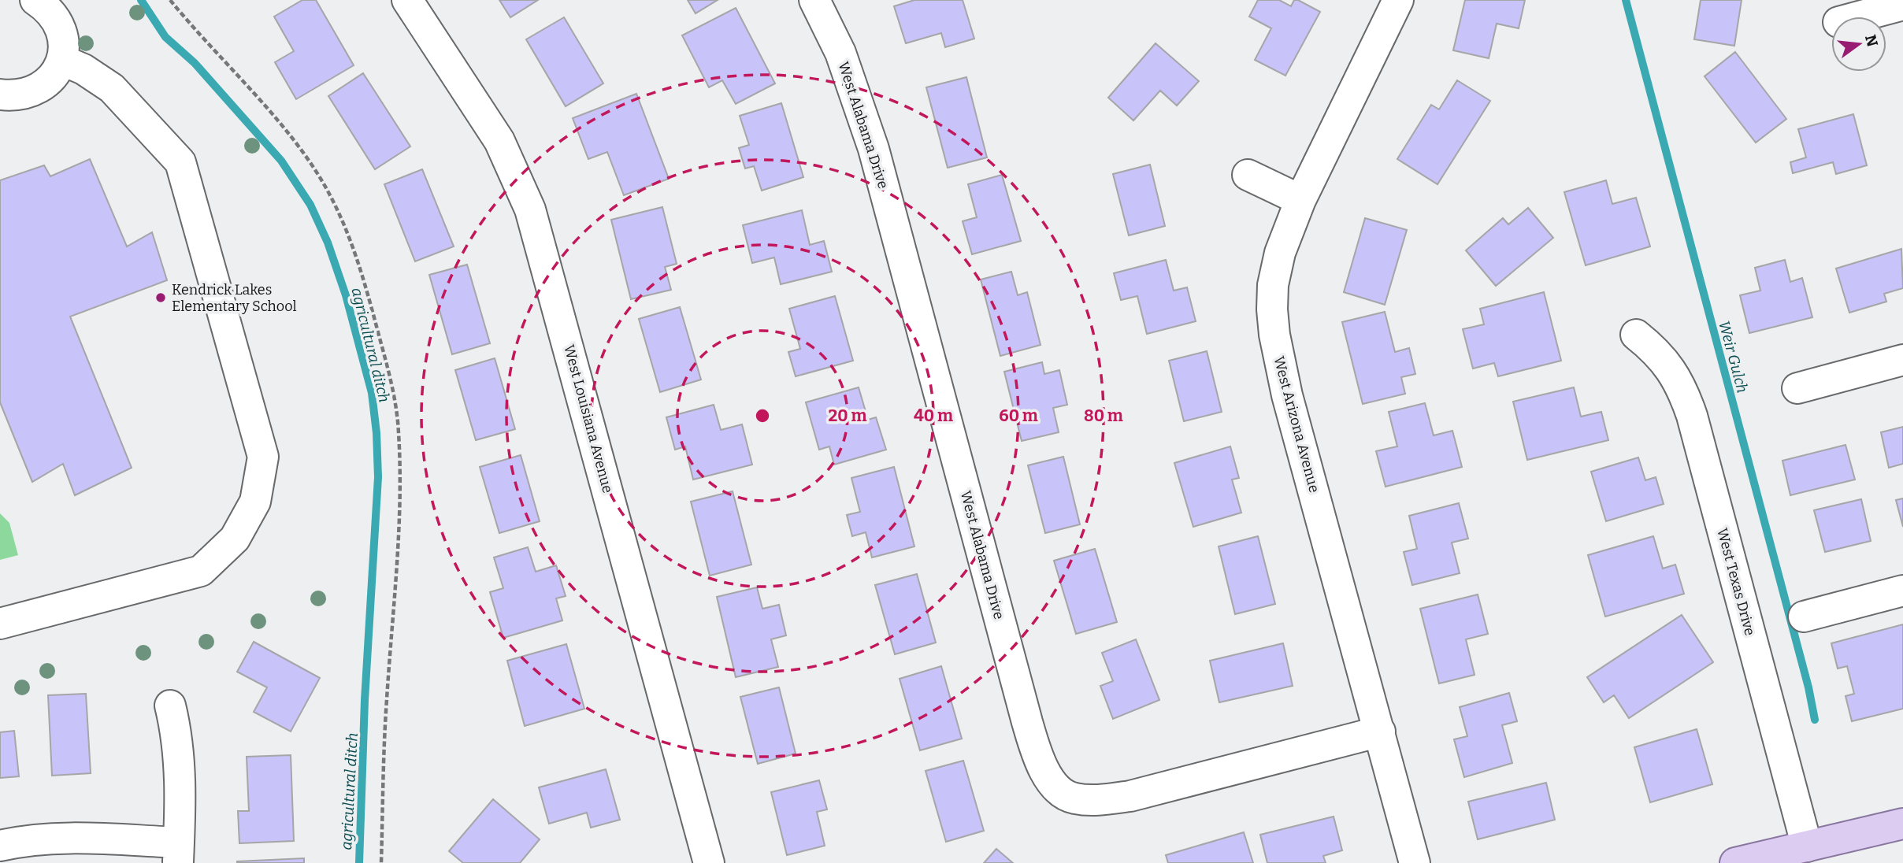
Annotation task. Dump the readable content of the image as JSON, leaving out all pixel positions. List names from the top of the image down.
{
  "streets": {
    "street": [
      "West Alabama Drive",
      "West Louisiana Avenue",
      "West Arizona Avenue",
      "West Texas Drive"
    ]
  },
  "crossings": [
    ["West Alabama Drive", "West Arizona Avenue"]
  ],
  "water": ["agricultural ditch", "Weir Gulch"],
  "places": ["Kendrick Lakes Elementary School"],
  "north": "right",
  "rings": [
    "20 m",
    "40 m",
    "60 m",
    "80 m"
  ]
}
